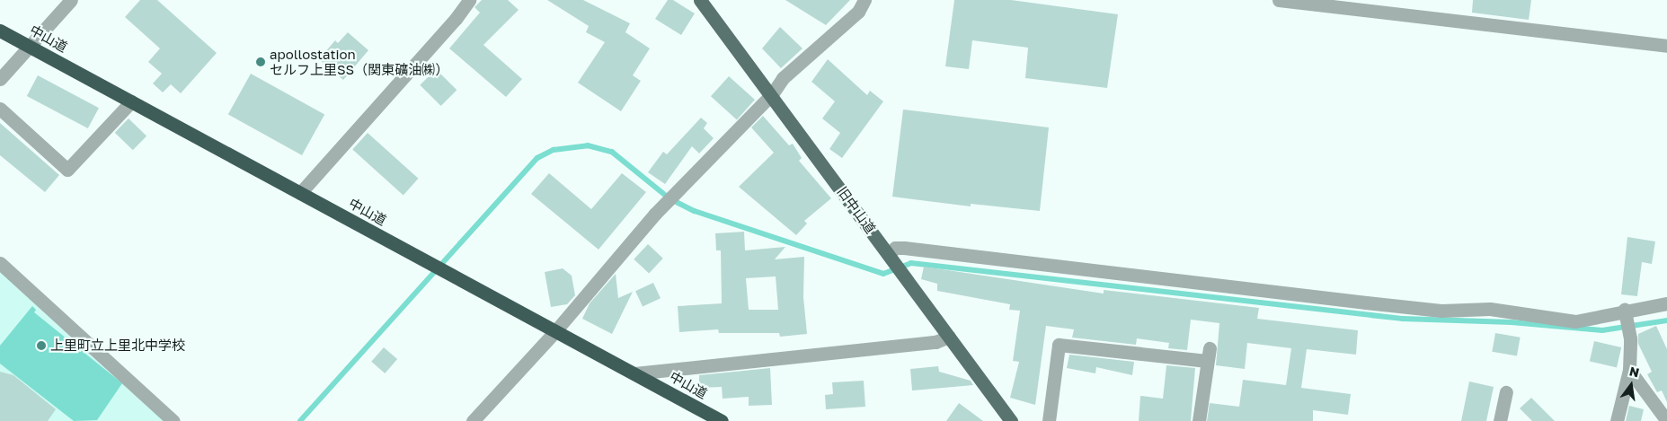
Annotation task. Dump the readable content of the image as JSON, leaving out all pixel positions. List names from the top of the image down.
{
  "streets": {
    "highway": ["中山道"],
    "main road": ["旧中山道"]
  },
  "places": ["apollostation セルフ上里SS（関東礦油㈱）", "上里町立上里北中学校"],
  "north": "top"
}
